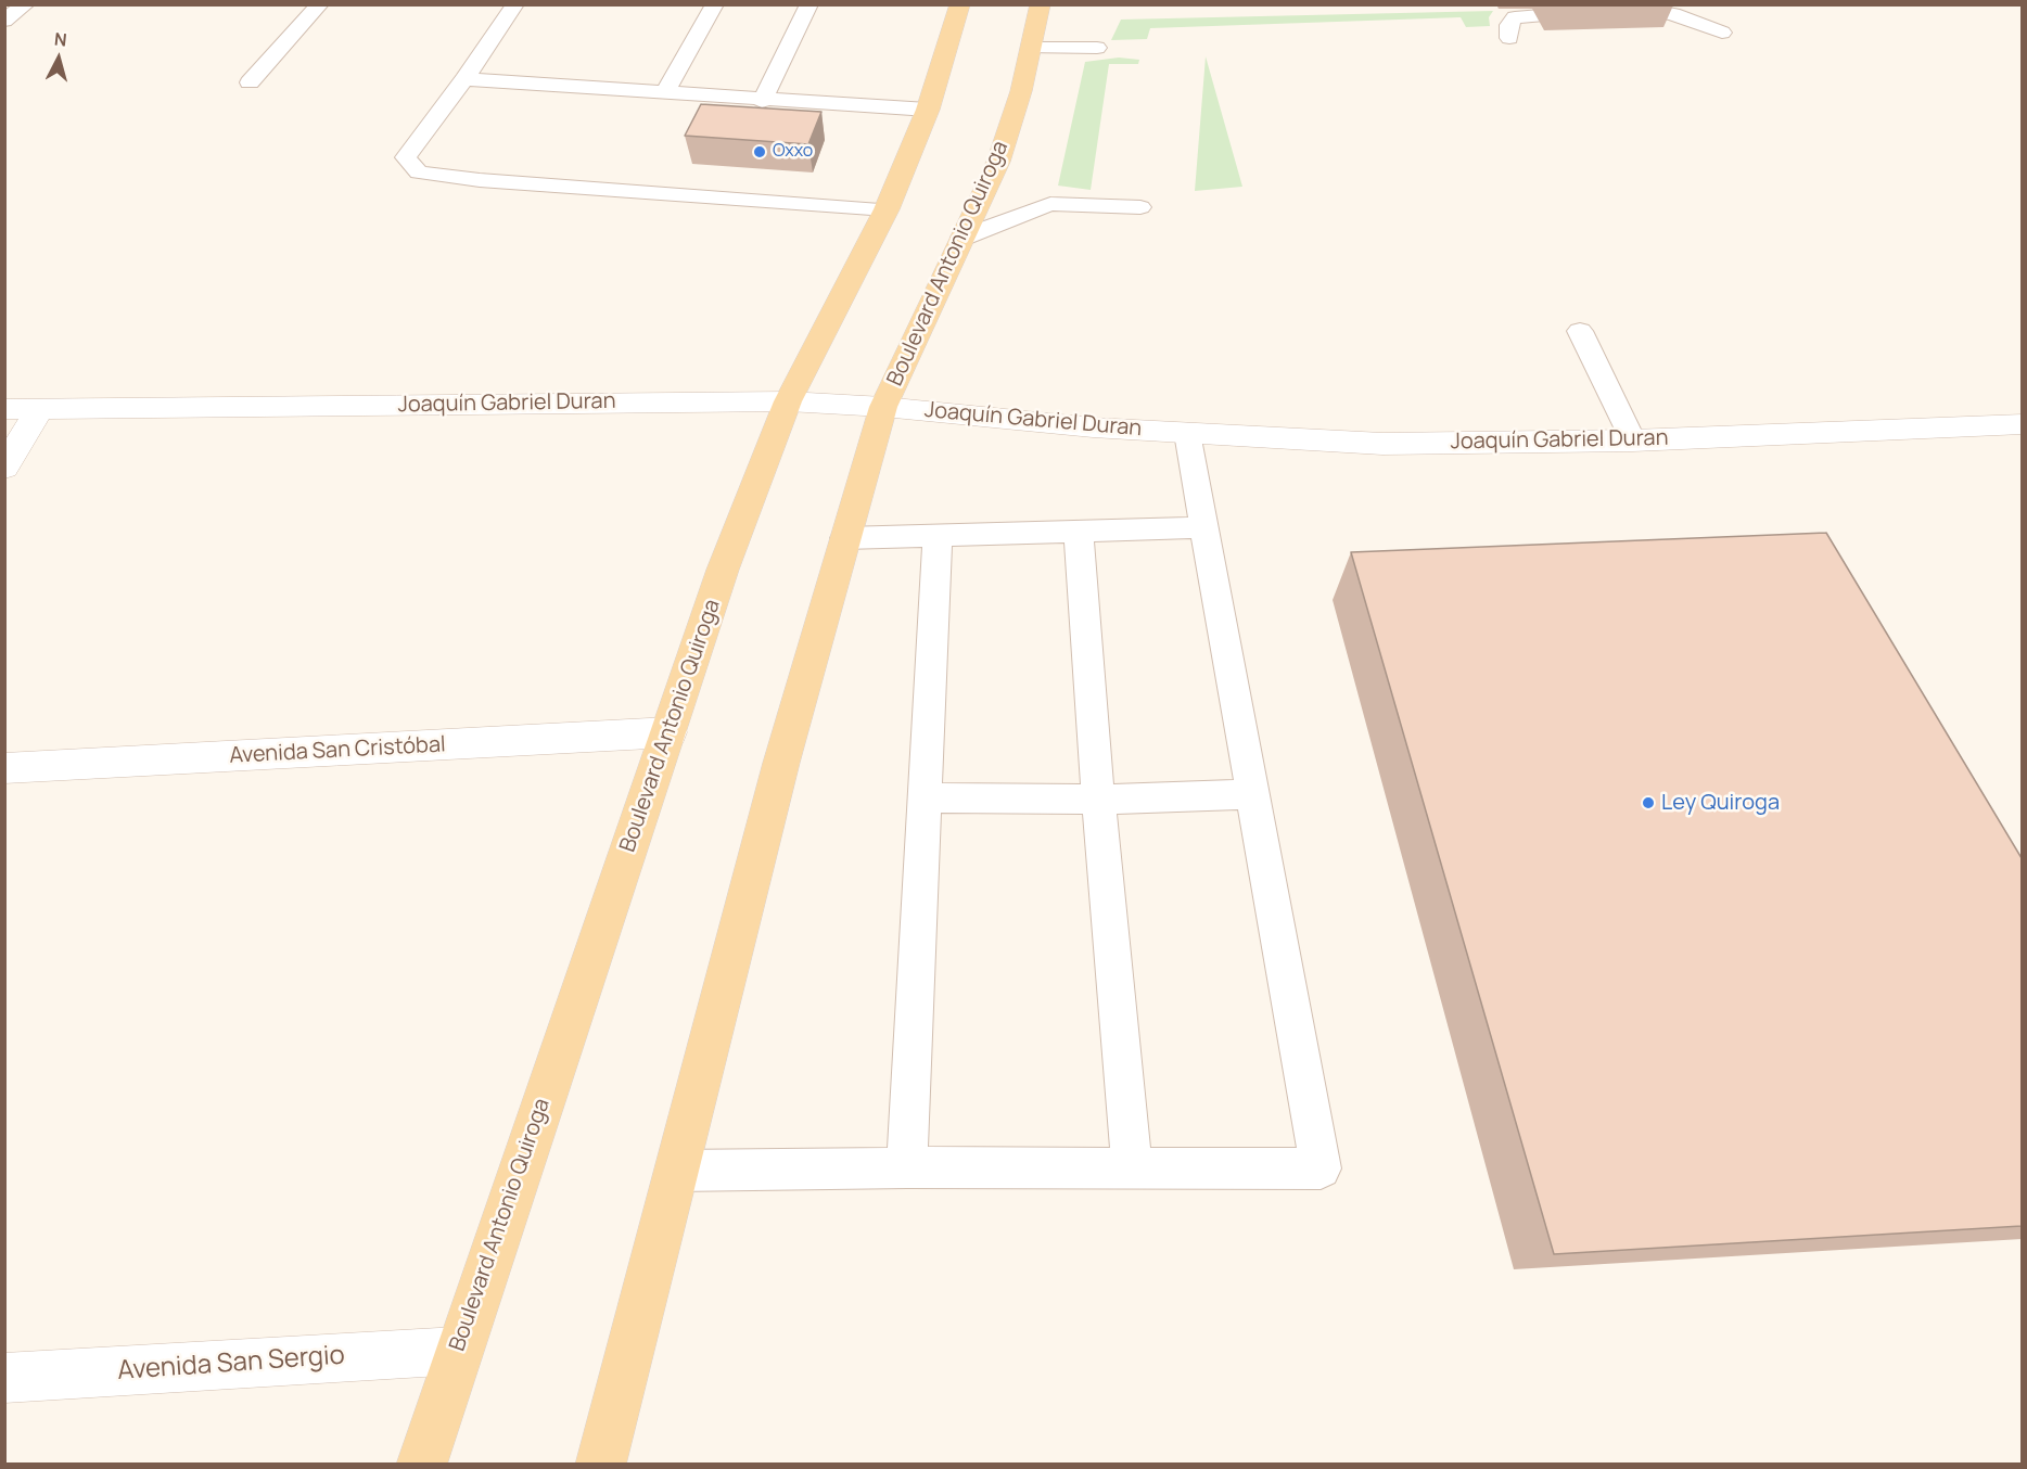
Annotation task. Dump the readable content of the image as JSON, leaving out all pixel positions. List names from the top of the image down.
{
  "streets": {
    "main road": ["Boulevard Antonio Quiroga"],
    "street": ["Joaquín Gabriel Duran", "Avenida San Cristóbal", "Avenida San Sergio"]
  },
  "crossings": [
    ["Boulevard Antonio Quiroga", "Joaquín Gabriel Duran"],
    ["Boulevard Antonio Quiroga", "Avenida San Cristóbal"],
    ["Boulevard Antonio Quiroga", "Avenida San Sergio"]
  ],
  "places": ["Oxxo", "Ley Quiroga"],
  "north": "top"
}
